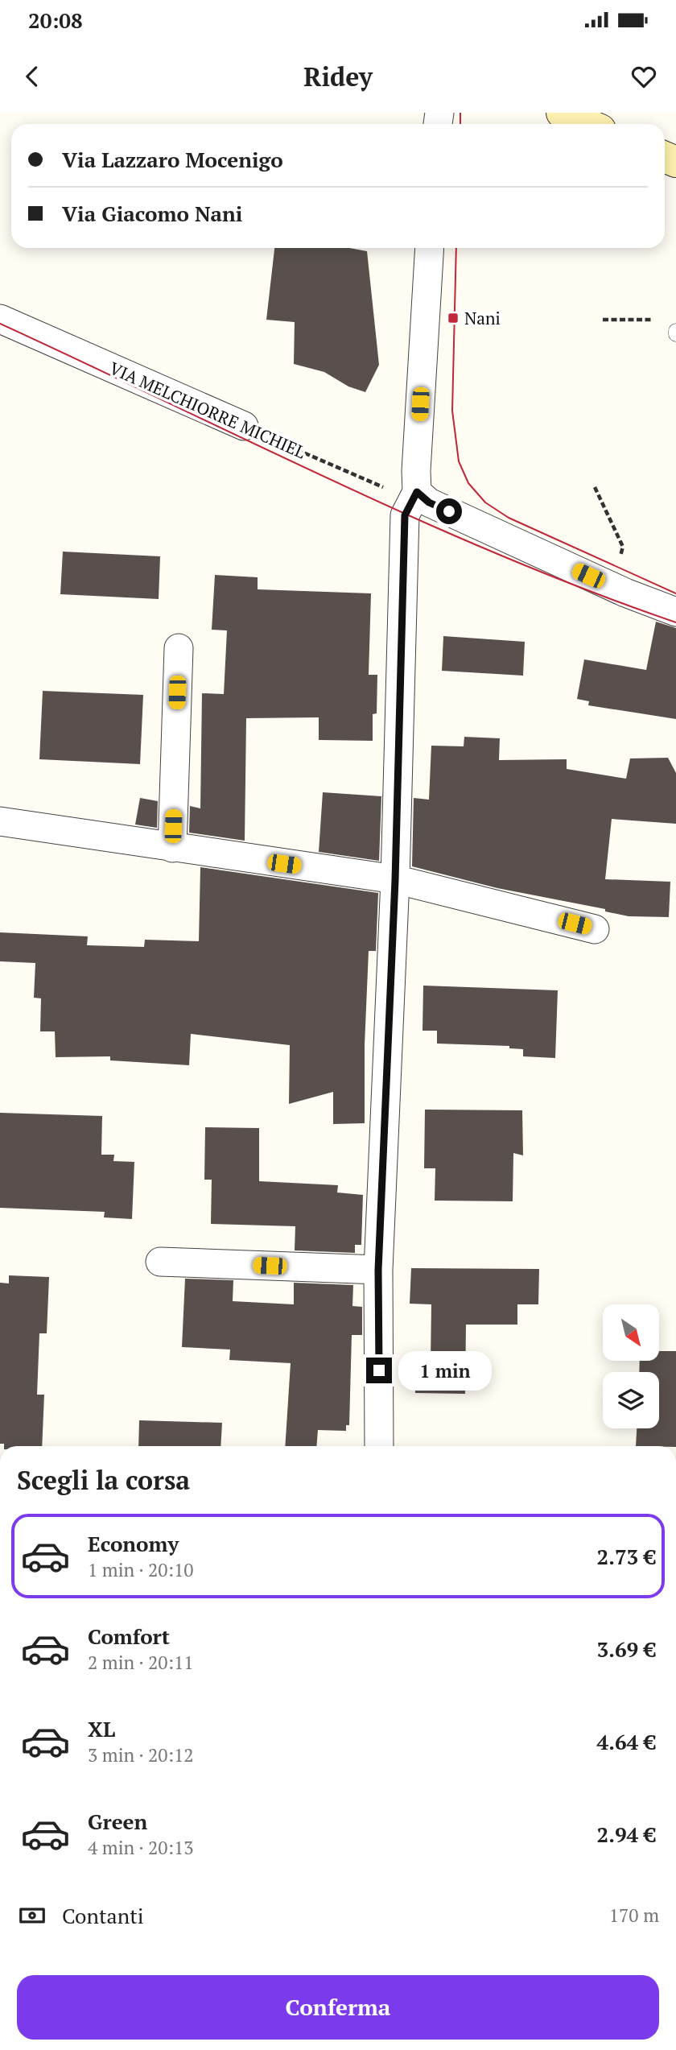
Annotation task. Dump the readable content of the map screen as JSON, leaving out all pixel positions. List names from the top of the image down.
{
  "streets": {
    "street": ["VIA MELCHIORRE MICHIEL"]
  },
  "places": {
    "transit": ["Nani"]
  },
  "north": "bottom right",
  "page": {
    "status": "20:08",
    "header": "Ridey",
    "banner": ["Via Lazzaro Mocenigo", "Via Giacomo Nani"],
    "bubble": "1 min",
    "heading": "Scegli la corsa",
    "list": [
      {
        "name": "Economy",
        "note": "1 min · 20:10",
        "value": "2.73 €"
      },
      {
        "name": "Comfort",
        "note": "2 min · 20:11",
        "value": "3.69 €"
      },
      {
        "name": "XL",
        "note": "3 min · 20:12",
        "value": "4.64 €"
      },
      {
        "name": "Green",
        "note": "4 min · 20:13",
        "value": "2.94 €"
      }
    ],
    "pay": ["Contanti", "170 m"],
    "buttons": "Conferma"
  }
}
